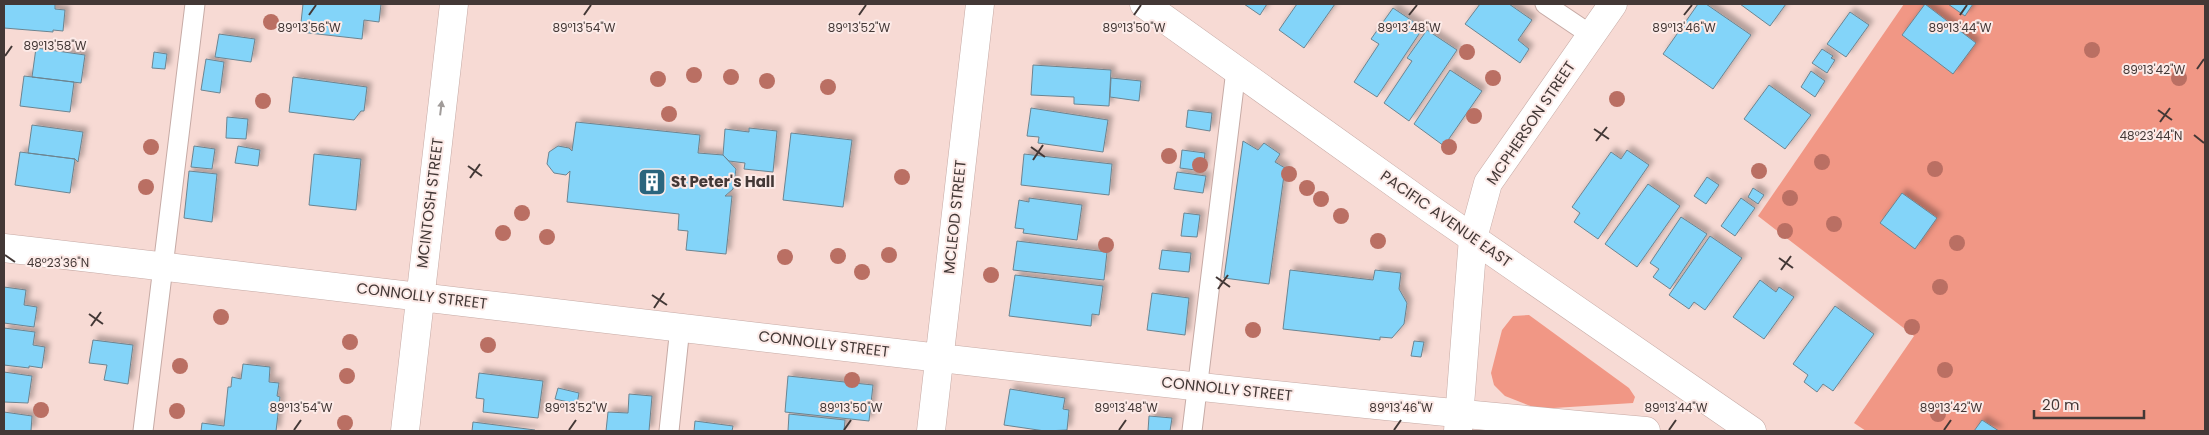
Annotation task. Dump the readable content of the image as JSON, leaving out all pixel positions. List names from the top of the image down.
{
  "streets": {
    "street": [
      "MCPHERSON STREET",
      "MCINTOSH STREET",
      "MCLEOD STREET",
      "PACIFIC AVENUE EAST",
      "CONNOLLY STREET"
    ]
  },
  "crossings": [
    ["MCPHERSON STREET", "PACIFIC AVENUE EAST"],
    ["MCPHERSON STREET", "CONNOLLY STREET"],
    ["MCINTOSH STREET", "CONNOLLY STREET"],
    ["MCLEOD STREET", "CONNOLLY STREET"]
  ],
  "one_way": ["MCINTOSH STREET"],
  "places": {
    "building": ["St Peter's Hall"]
  },
  "scale_bar": "20 m",
  "coordinates": [
    "89°13'56\"W",
    "89°13'54\"W",
    "89°13'52\"W",
    "89°13'50\"W",
    "89°13'48\"W",
    "89°13'46\"W",
    "89°13'44\"W",
    "89°13'58\"W",
    "89°13'42\"W",
    "48°23'44\"N",
    "48°23'36\"N"
  ]
}
